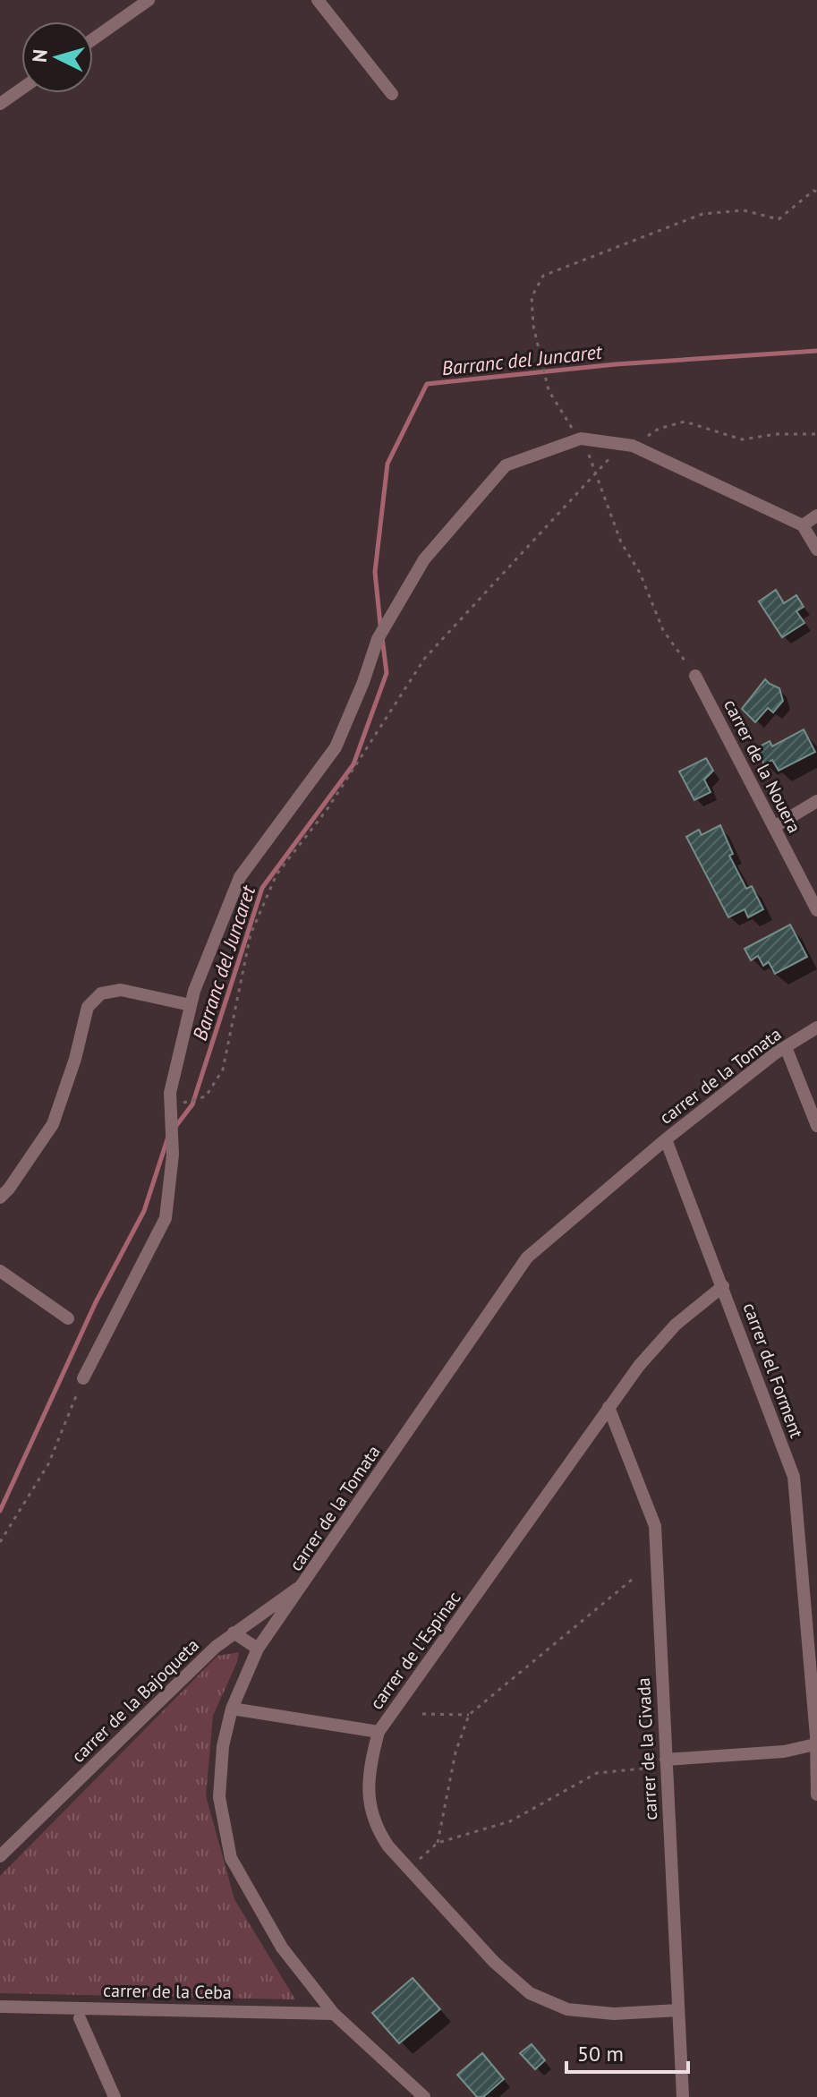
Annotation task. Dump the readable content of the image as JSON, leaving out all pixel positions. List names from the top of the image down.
{
  "streets": {
    "street": [
      "carrer de la Nouera",
      "carrer de la Tomata",
      "carrer del Forment",
      "carrer de l'Espinac",
      "carrer de la Bajoqueta",
      "carrer de la Civada",
      "carrer de la Ceba"
    ]
  },
  "crossings": [
    ["carrer de la Tomata", "carrer del Forment"],
    ["carrer de la Tomata", "carrer de la Bajoqueta"],
    ["carrer de la Tomata", "carrer de la Ceba"],
    ["carrer del Forment", "carrer de l'Espinac"],
    ["carrer de l'Espinac", "carrer de la Civada"]
  ],
  "water": ["Barranc del Juncaret"],
  "scale_bar": "50 m",
  "north": "left"
}
